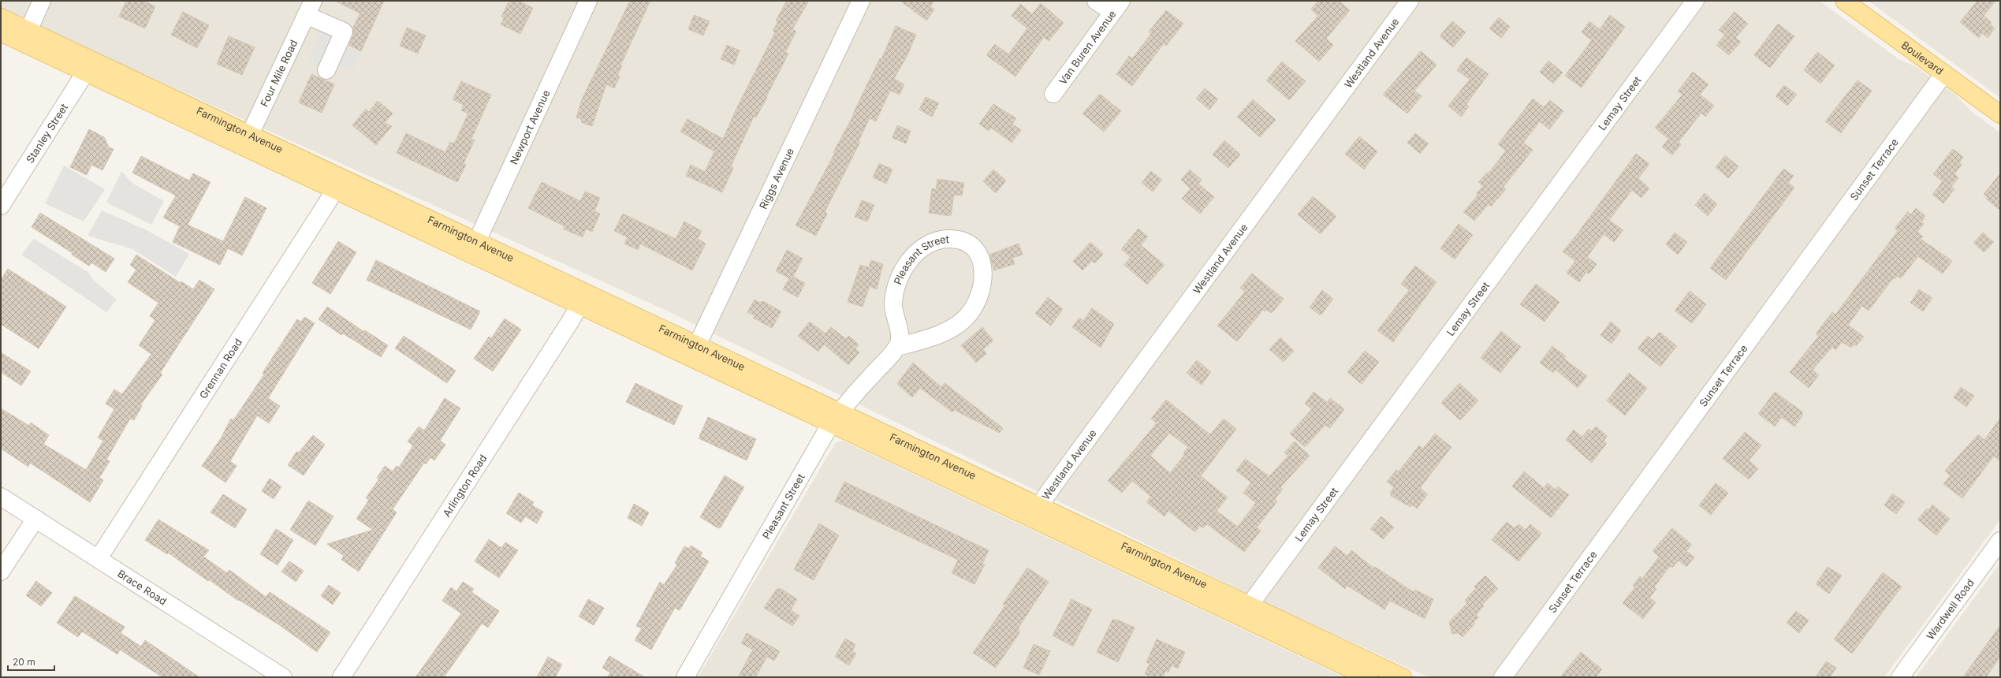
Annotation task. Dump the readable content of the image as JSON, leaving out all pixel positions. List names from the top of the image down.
{
  "streets": {
    "main road": ["Boulevard", "Farmington Avenue"],
    "street": [
      "Van Buren Avenue",
      "Westland Avenue",
      "Four Mile Road",
      "Lemay Street",
      "Newport Avenue",
      "Stanley Street",
      "Sunset Terrace",
      "Riggs Avenue",
      "Pleasant Street",
      "Grennan Road",
      "Arlington Road",
      "Brace Road",
      "Wardwell Road"
    ]
  },
  "crossings": [
    ["Westland Avenue", "Farmington Avenue"],
    ["Boulevard", "Sunset Terrace"],
    ["Four Mile Road", "Farmington Avenue"],
    ["Lemay Street", "Farmington Avenue"],
    ["Newport Avenue", "Farmington Avenue"],
    ["Farmington Avenue", "Stanley Street"],
    ["Farmington Avenue", "Riggs Avenue"],
    ["Farmington Avenue", "Pleasant Street"],
    ["Farmington Avenue", "Grennan Road"],
    ["Farmington Avenue", "Arlington Road"],
    ["Grennan Road", "Brace Road"]
  ],
  "scale_bar": "20 m"
}
